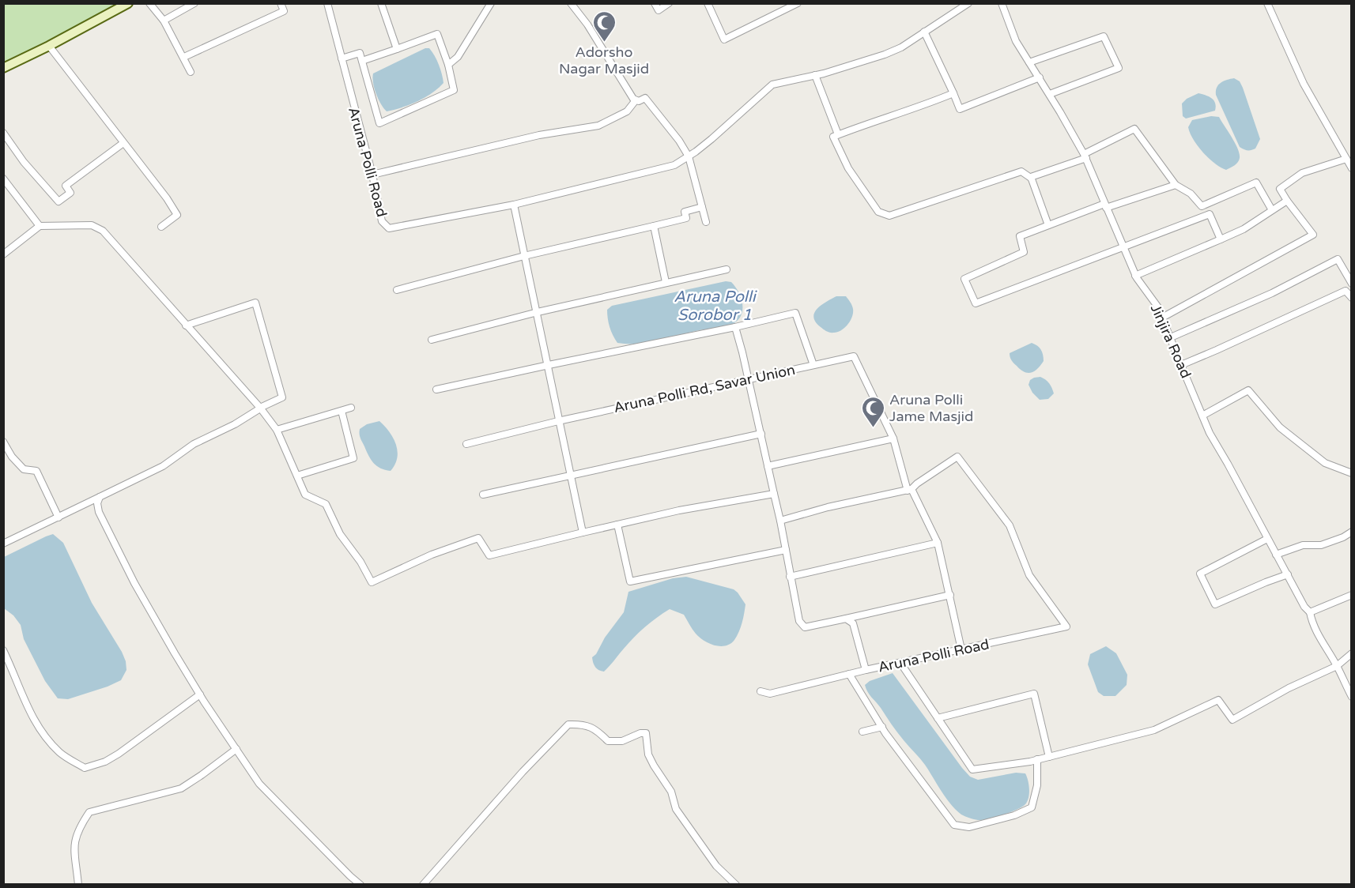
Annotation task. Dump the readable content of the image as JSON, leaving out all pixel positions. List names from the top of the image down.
{
  "streets": {
    "street": ["Aruna Polli Road", "Jinjira Road", "Aruna Polli Rd, Savar Union"]
  },
  "water": ["Aruna Polli Sorobor 1"],
  "places": {
    "mosque": ["Adorsho Nagar Masjid", "Aruna Polli Jame Masjid"]
  }
}
